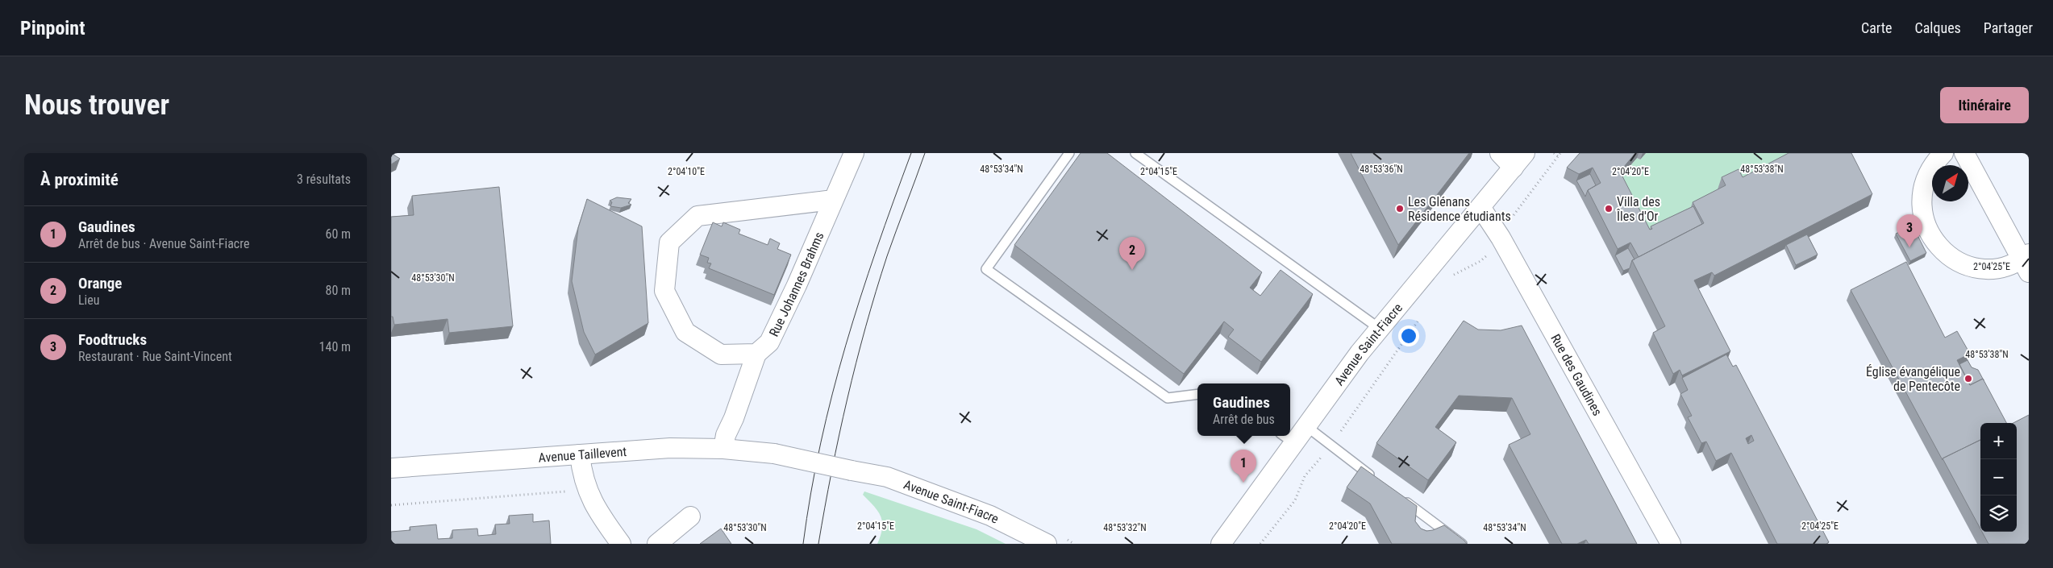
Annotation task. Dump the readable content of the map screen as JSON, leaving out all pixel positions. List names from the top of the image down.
{
  "streets": {
    "street": [
      "Rue Johannes Brahms",
      "Avenue Saint-Fiacre",
      "Rue des Gaudines",
      "Avenue Taillevent"
    ]
  },
  "crossings": [
    ["Avenue Saint-Fiacre", "Rue des Gaudines"],
    ["Avenue Saint-Fiacre", "Avenue Taillevent"]
  ],
  "places": ["Les Glénans Résidence étudiants", "Villa des Îles d'Or", "Église évangélique de Pentecôte"],
  "north": "top right",
  "page": {
    "header": "Pinpoint",
    "nav": ["Carte", "Calques", "Partager"],
    "buttons": "Itinéraire",
    "title": "Nous trouver",
    "heading": ["À proximité", "3 résultats"],
    "list": [
      {
        "mark": "1",
        "name": "Gaudines",
        "note": "Arrêt de bus · Avenue Saint-Fiacre",
        "value": "60 m"
      },
      {
        "mark": "2",
        "name": "Orange",
        "note": "Lieu",
        "value": "80 m"
      },
      {
        "mark": "3",
        "name": "Foodtrucks",
        "note": "Restaurant · Rue Saint-Vincent",
        "value": "140 m"
      }
    ],
    "pins": ["3", "2", "1"],
    "popup": ["Gaudines", "Arrêt de bus"],
    "map_buttons": ["+", "−"]
  },
  "coordinates": [
    "48°53'34\"N",
    "48°53'36\"N",
    "48°53'38\"N",
    "2°04'10\"E",
    "2°04'15\"E",
    "2°04'20\"E",
    "2°04'25\"E",
    "48°53'30\"N",
    "48°53'32\"N"
  ]
}
